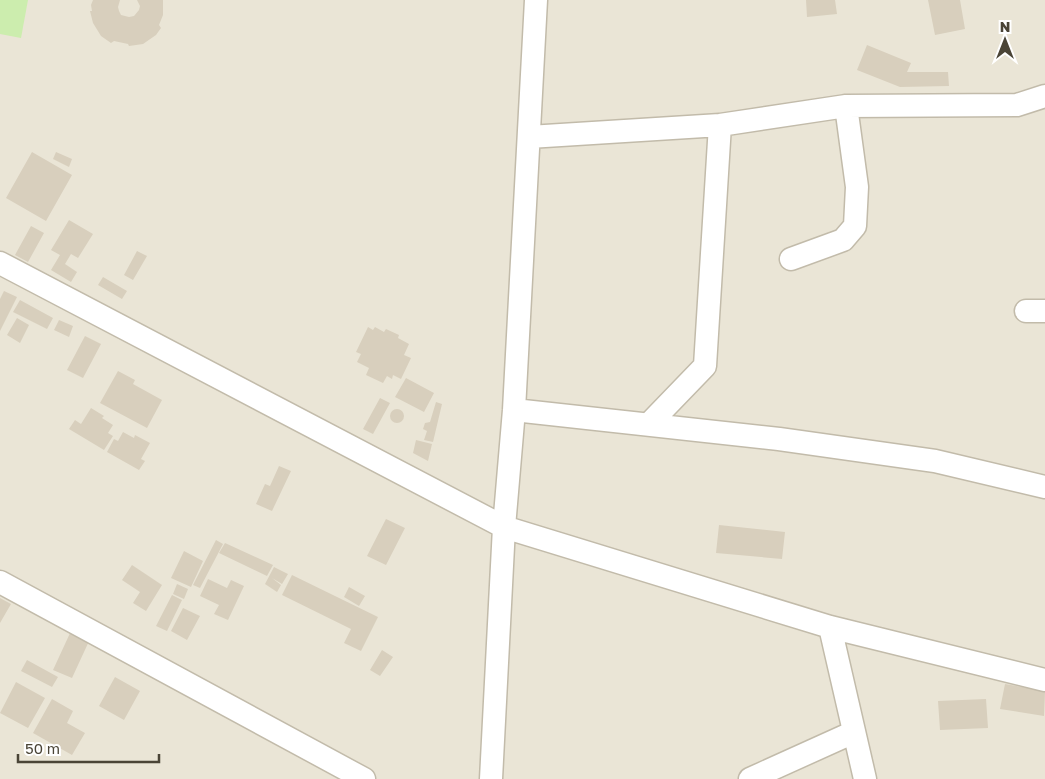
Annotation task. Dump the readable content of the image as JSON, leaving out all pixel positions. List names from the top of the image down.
{
  "scale_bar": "50 m",
  "north": "top"
}
